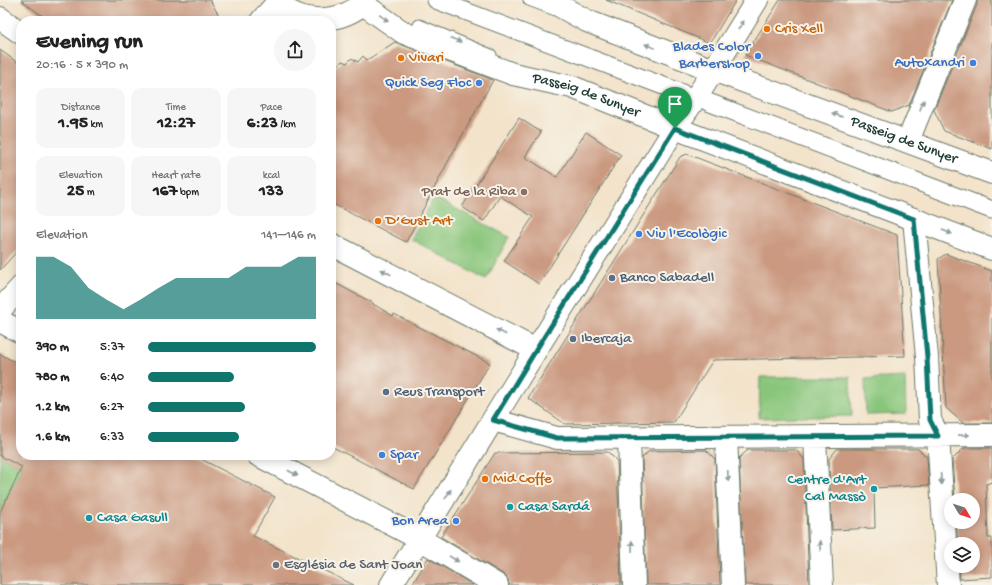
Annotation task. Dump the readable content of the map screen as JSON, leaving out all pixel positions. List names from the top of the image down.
{
  "streets": {
    "street": ["Passeig de Sunyer"]
  },
  "places": [
    "Cris Xell",
    "Blades Color Barbershop",
    "Vivari",
    "Autoxandri",
    "Quick Seg Floc",
    "Prat de la Riba",
    "D’Gust Art",
    "Viu l'Ecològic",
    "Banco Sabadell",
    "Ibercaja",
    "Reus Transport",
    "Spar",
    "Mid Coffe",
    "Centre d'Art Cal Massò",
    "Casa Sardá",
    "Casa Gasull",
    "Bon Area",
    "Església de Sant Joan"
  ],
  "north": "bottom right",
  "page": {
    "heading": ["Evening run", "20:16 · 5 × 390 m"],
    "stats": [
      ["Distance", "1.95 km"],
      ["Time", "12:27"],
      ["Pace", "6:23 /km"],
      ["Elevation", "25 m"],
      ["Heart rate", "167 bpm"],
      ["kcal", "133"]
    ],
    "chart": ["Elevation", "141–146 m"],
    "list": [
      {
        "name": "390 m",
        "note": "5:37"
      },
      {
        "name": "780 m",
        "note": "6:40"
      },
      {
        "name": "1.2 km",
        "note": "6:27"
      },
      {
        "name": "1.6 km",
        "note": "6:33"
      }
    ]
  }
}
